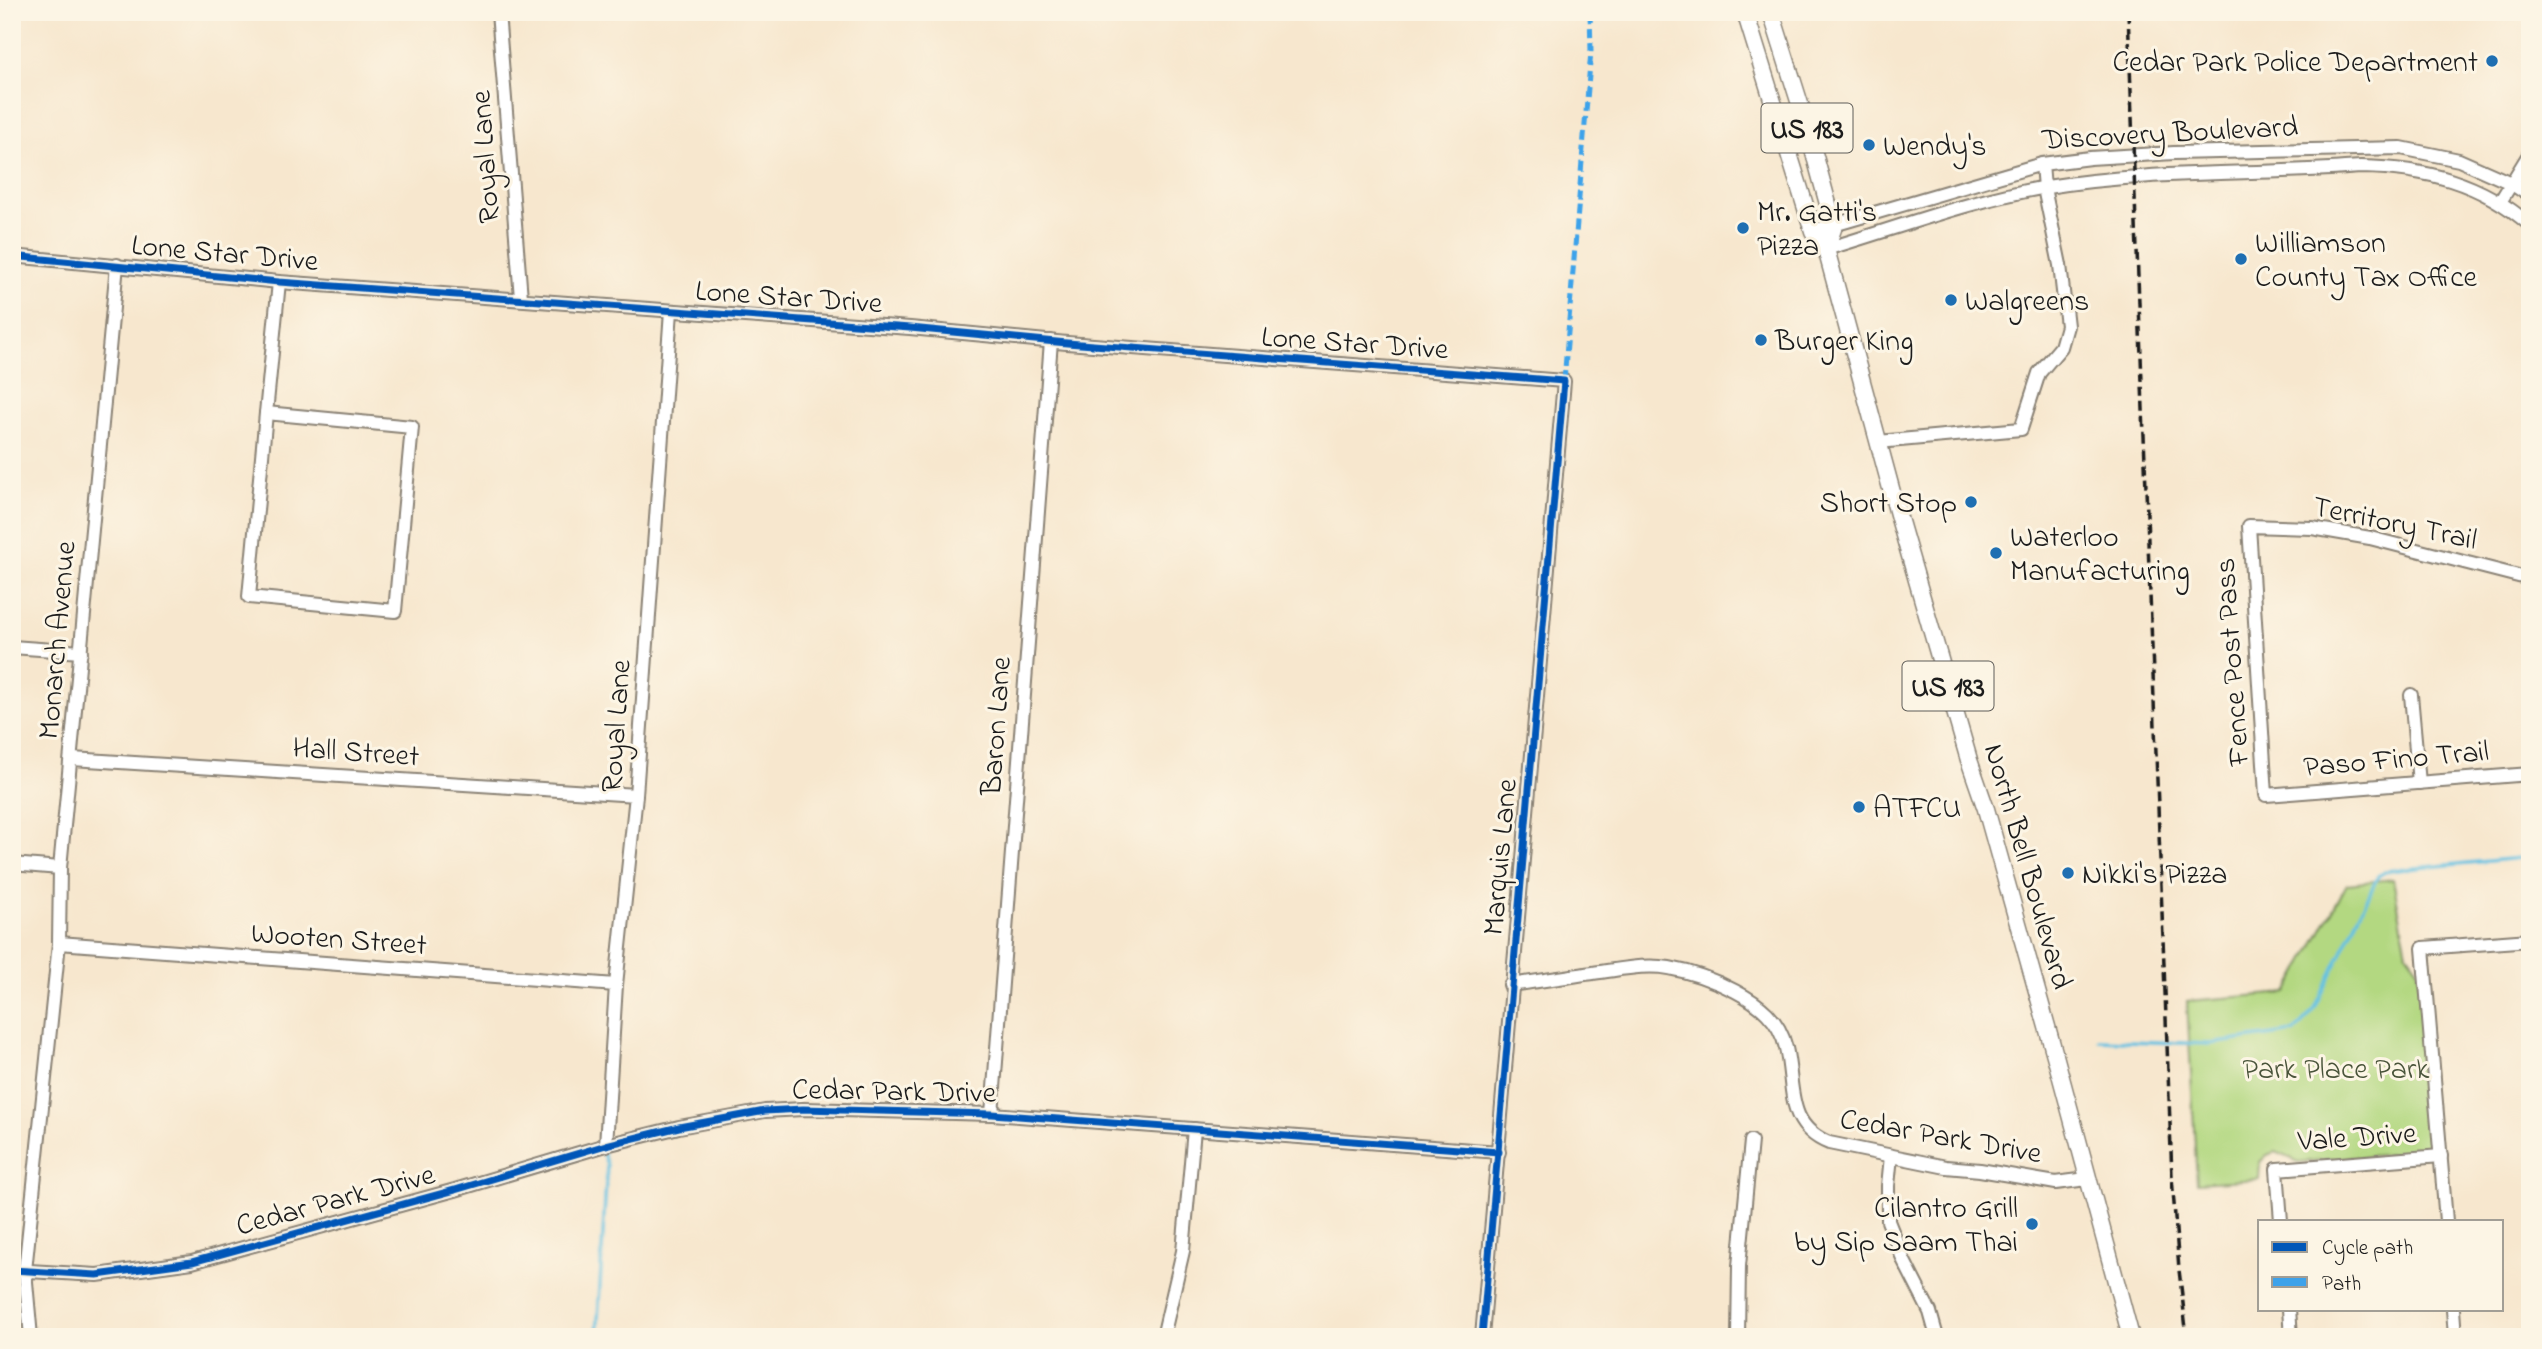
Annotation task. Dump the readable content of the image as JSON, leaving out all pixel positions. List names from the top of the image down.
{
  "streets": {
    "main road": ["US 183", "North Bell Boulevard"],
    "street": [
      "Discovery Boulevard",
      "Royal Lane",
      "Lone Star Drive",
      "Territory Trail",
      "Monarch Avenue",
      "Fence Post Pass",
      "Baron Lane",
      "Hall Street",
      "Paso Fino Trail",
      "Marquis Lane",
      "Wooten Street",
      "Cedar Park Drive",
      "Vale Drive"
    ]
  },
  "crossings": [
    ["US 183", "Discovery Boulevard"],
    ["Discovery Boulevard", "North Bell Boulevard"],
    ["Royal Lane", "Lone Star Drive"],
    ["Royal Lane", "Hall Street"],
    ["Royal Lane", "Wooten Street"],
    ["Royal Lane", "Cedar Park Drive"],
    ["Lone Star Drive", "Monarch Avenue"],
    ["Lone Star Drive", "Baron Lane"],
    ["Lone Star Drive", "Marquis Lane"],
    ["Territory Trail", "Fence Post Pass"],
    ["Monarch Avenue", "Hall Street"],
    ["Monarch Avenue", "Wooten Street"],
    ["Monarch Avenue", "Cedar Park Drive"],
    ["Fence Post Pass", "Paso Fino Trail"],
    ["Baron Lane", "Cedar Park Drive"],
    ["Marquis Lane", "Cedar Park Drive"],
    ["North Bell Boulevard", "Cedar Park Drive"]
  ],
  "parks": ["Park Place Park"],
  "places": [
    "Cedar Park Police Department",
    "Wendy's",
    "Mr. Gatti's Pizza",
    "Williamson County Tax Office",
    "Walgreens",
    "Burger King",
    "Short Stop",
    "Waterloo Manufacturing",
    "ATFCU",
    "Nikki's Pizza",
    "Cilantro Grill by Sip Saam Thai"
  ],
  "legend": ["Cycle path", "Path"]
}
